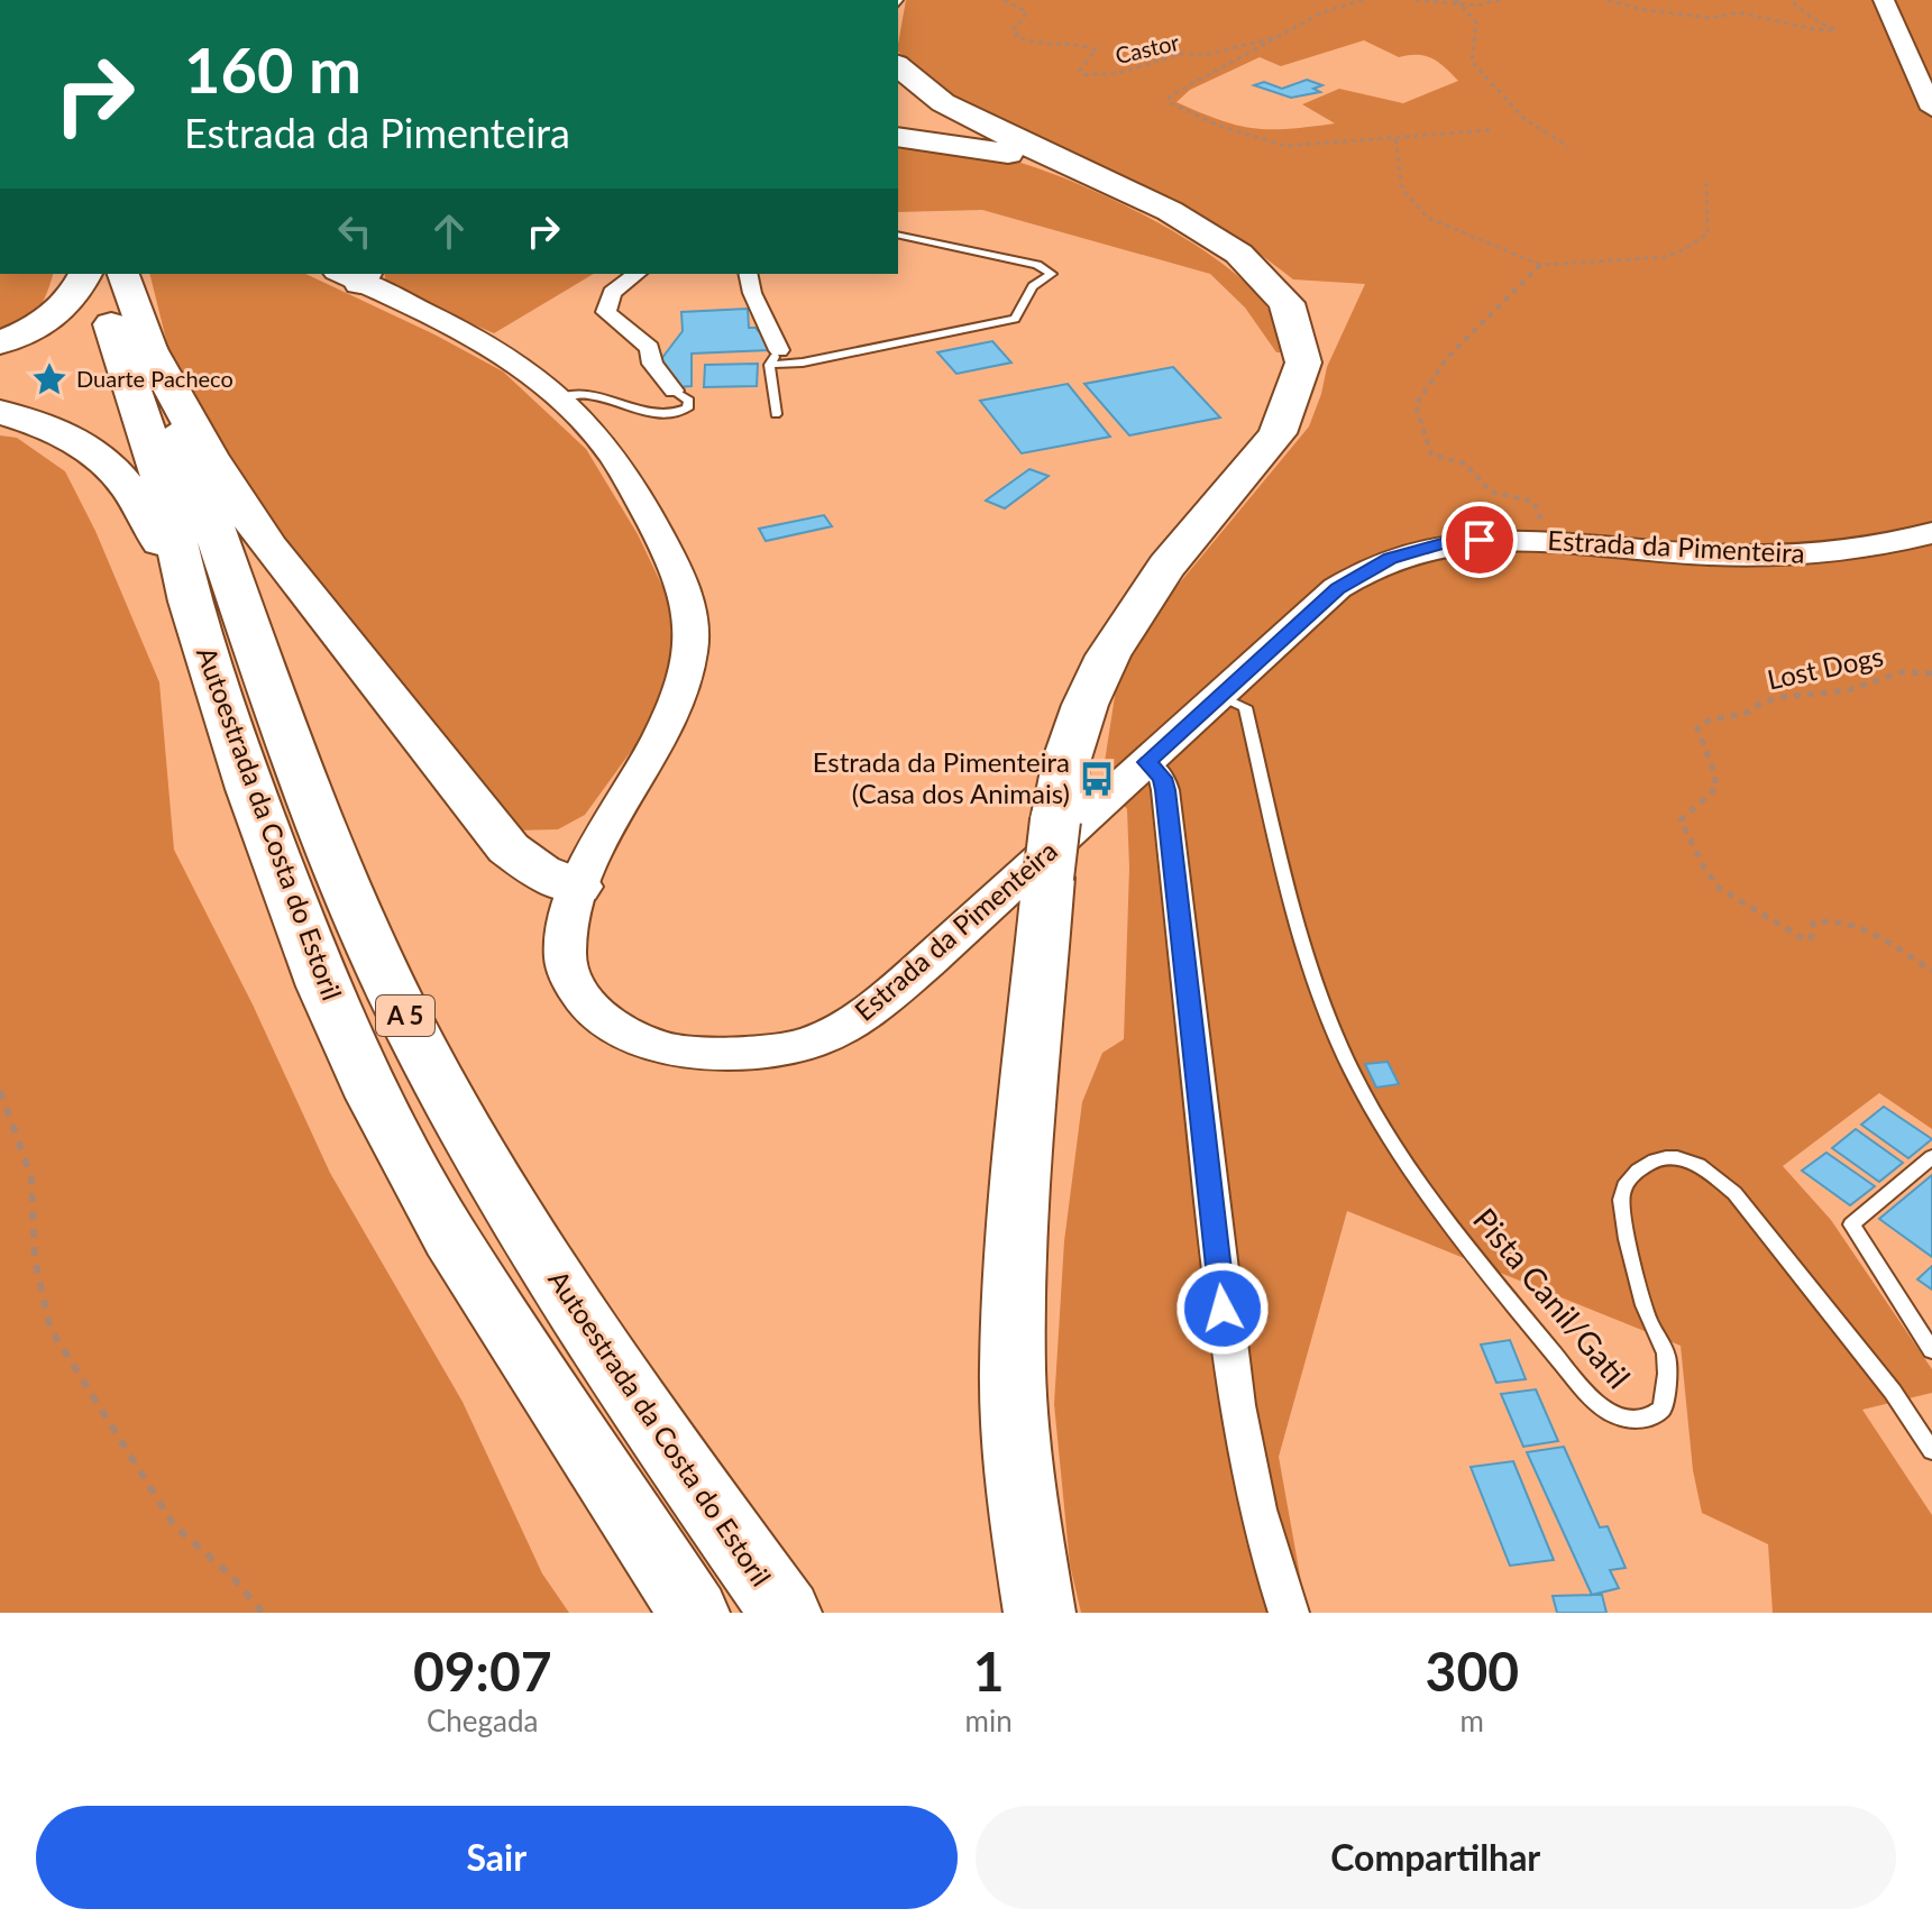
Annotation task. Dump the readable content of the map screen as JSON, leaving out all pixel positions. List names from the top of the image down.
{
  "streets": {
    "highway": ["Autoestrada da Costa do Estoril", "A 5"],
    "main road": ["Estrada da Pimenteira"],
    "lane": ["Pista Canil/Gatil"],
    "path": ["Castor", "Lost Dogs"]
  },
  "crossings": [
    ["Estrada da Pimenteira", "Pista Canil/Gatil"]
  ],
  "places": {
    "place": ["Duarte Pacheco"],
    "bus stop": ["Estrada da Pimenteira (Casa dos Animais)"]
  },
  "page": {
    "turn": ["160 m", "Estrada da Pimenteira"],
    "eta": [
      "09:07",
      "Chegada",
      "1",
      "min",
      "300",
      "m"
    ],
    "buttons": ["Sair", "Compartilhar"]
  }
}
